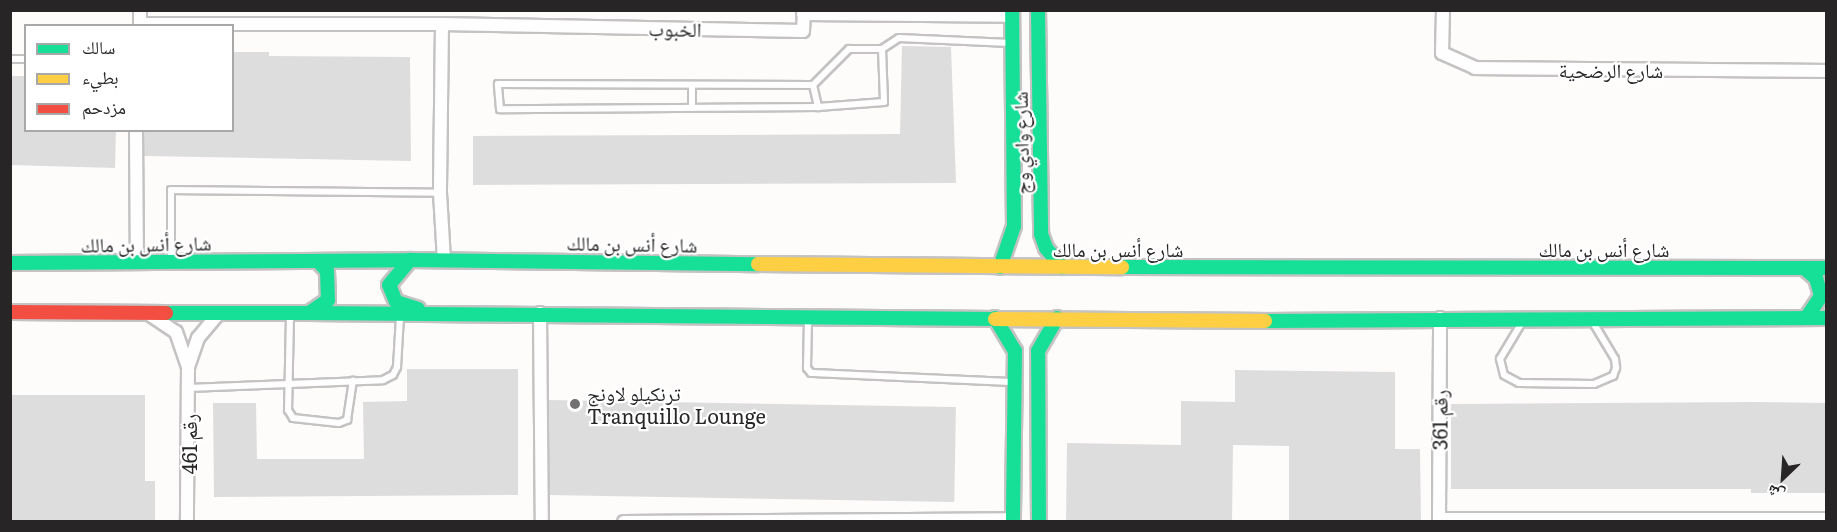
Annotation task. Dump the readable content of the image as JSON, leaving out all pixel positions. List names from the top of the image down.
{
  "streets": {
    "main road": ["شارع وادي وج", "شارع أنس بن مالك"],
    "street": [
      "الخبوب",
      "شارع الرضحية",
      "رقم 361",
      "رقم 461"
    ]
  },
  "crossings": [
    ["شارع وادي وج", "شارع أنس بن مالك"]
  ],
  "places": ["ترنكيلو لاونج Tranquillo Lounge"],
  "legend": ["سالك", "بطيء", "مزدحم"],
  "north": "bottom left"
}
